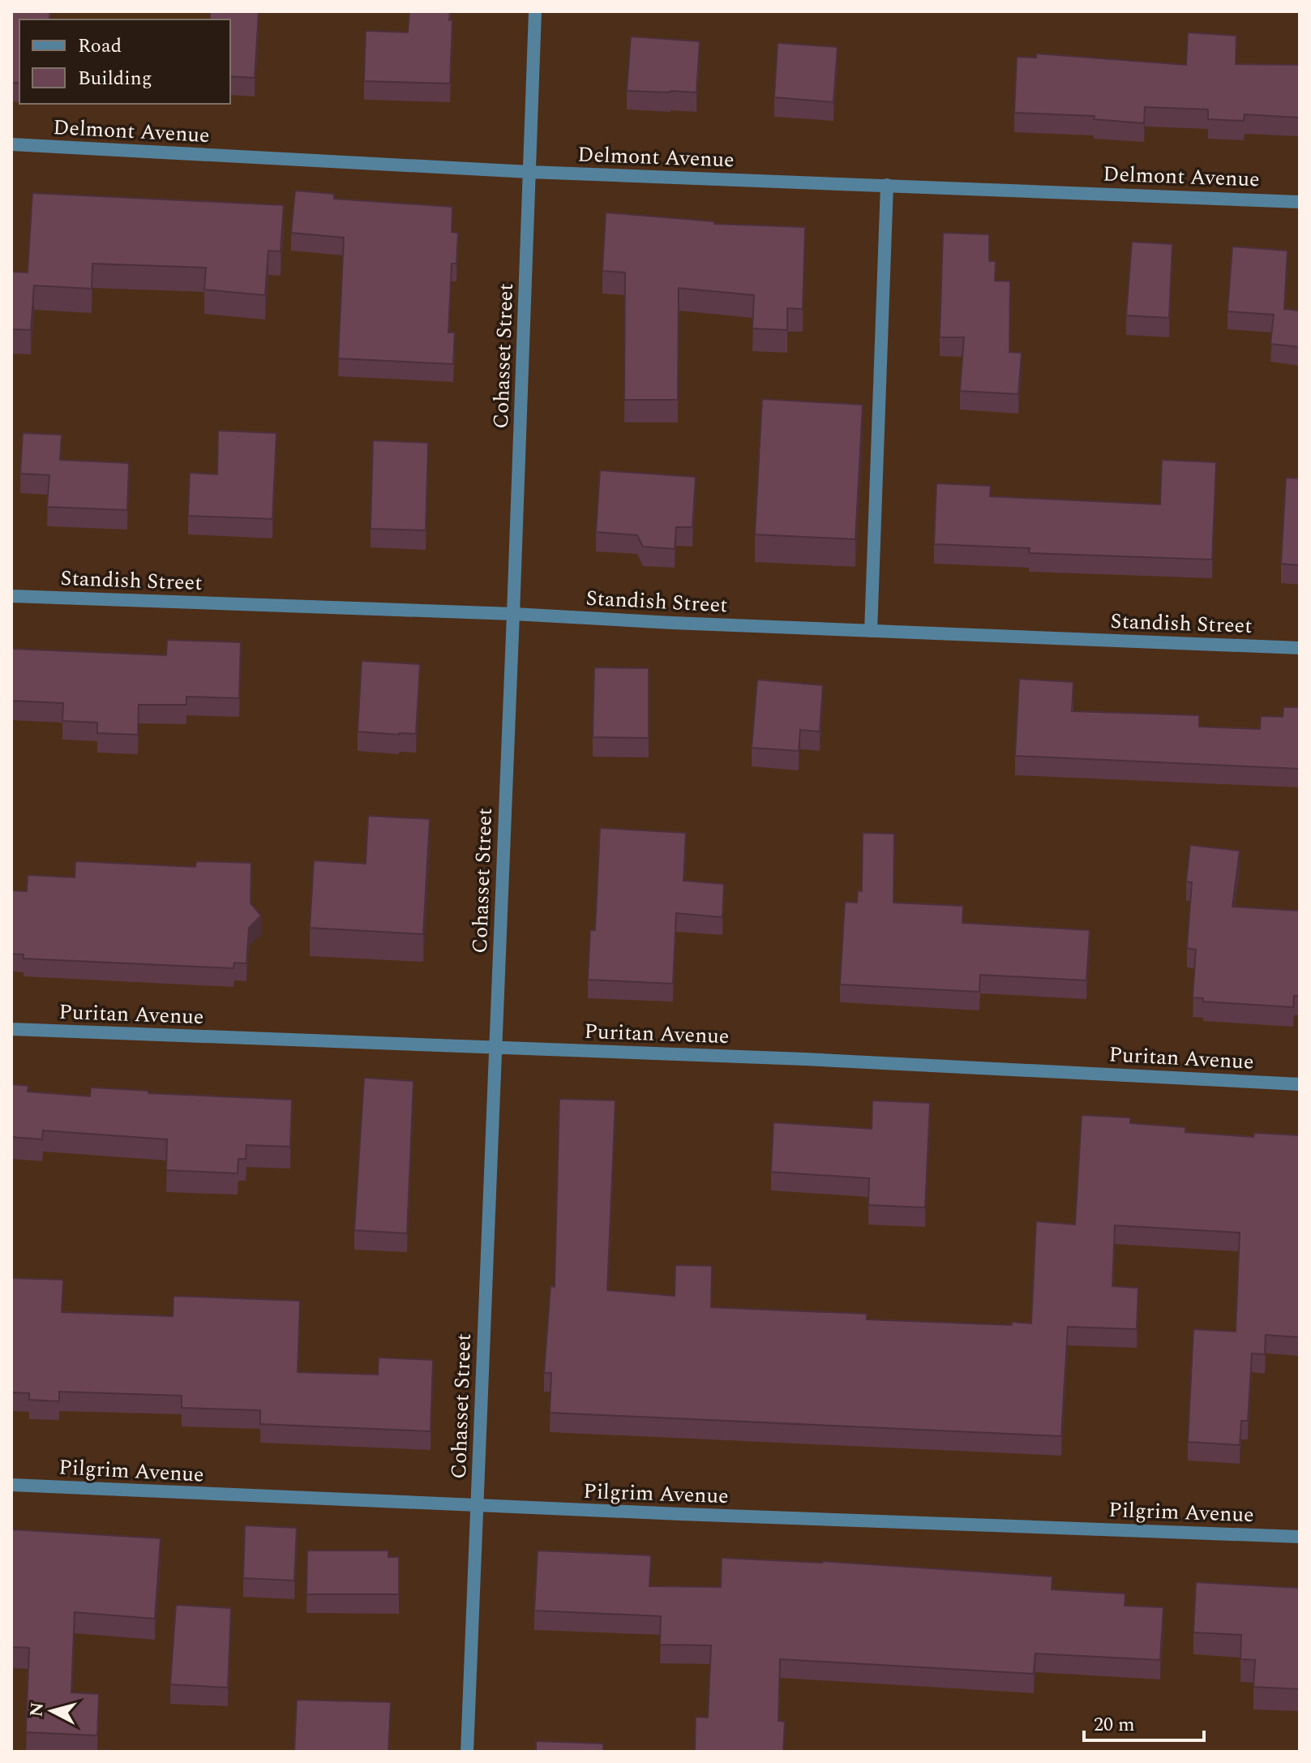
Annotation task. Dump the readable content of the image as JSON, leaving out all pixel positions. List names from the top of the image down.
{
  "streets": {
    "street": [
      "Delmont Avenue",
      "Cohasset Street",
      "Standish Street",
      "Puritan Avenue",
      "Pilgrim Avenue"
    ]
  },
  "crossings": [
    ["Delmont Avenue", "Cohasset Street"],
    ["Cohasset Street", "Standish Street"],
    ["Cohasset Street", "Puritan Avenue"],
    ["Cohasset Street", "Pilgrim Avenue"]
  ],
  "legend": ["Road", "Building"],
  "scale_bar": "20 m",
  "north": "left"
}
